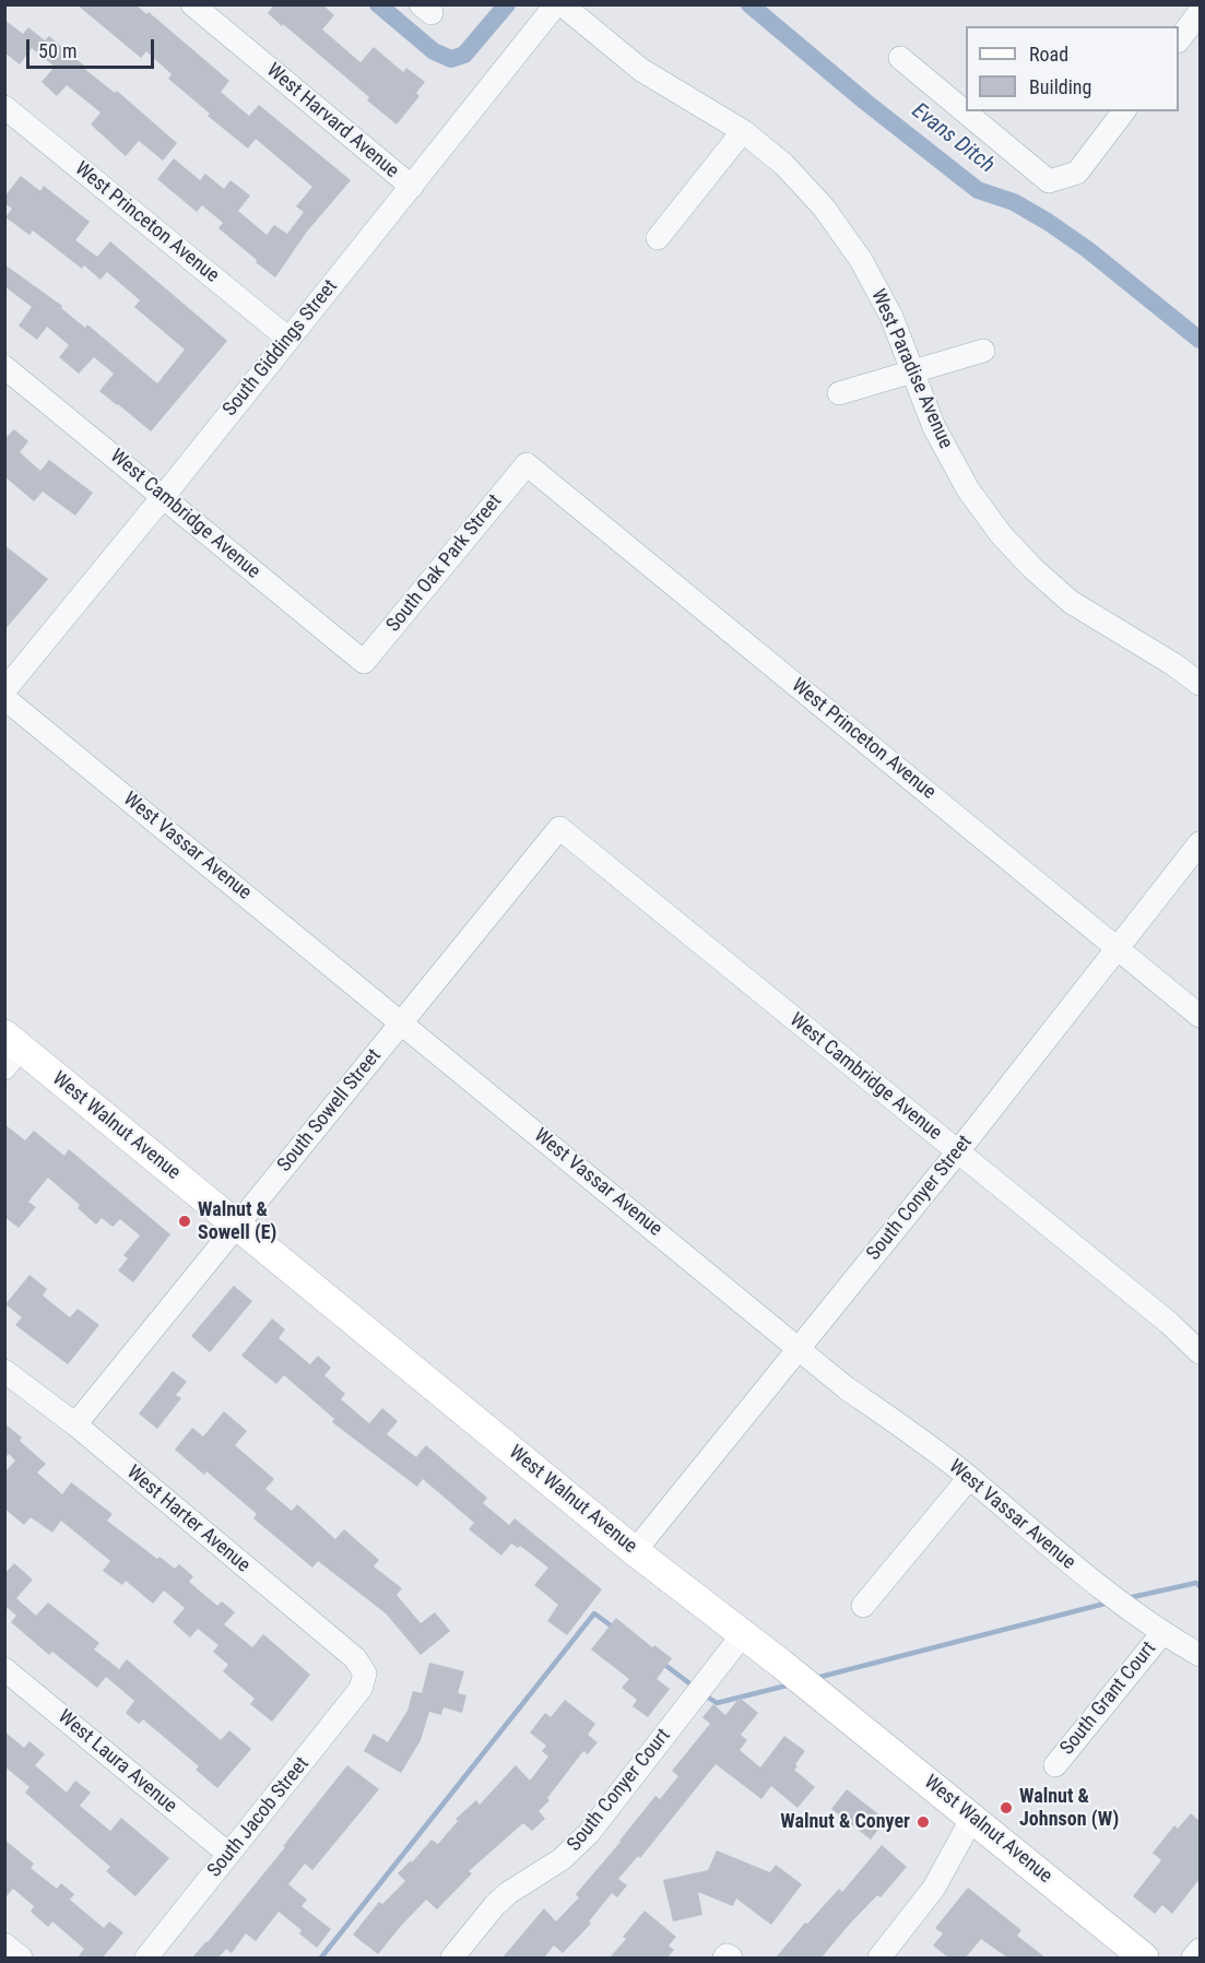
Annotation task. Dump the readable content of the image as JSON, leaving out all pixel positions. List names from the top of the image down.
{
  "streets": {
    "main road": ["West Walnut Avenue"],
    "street": [
      "West Harvard Avenue",
      "West Princeton Avenue",
      "South Giddings Street",
      "West Paradise Avenue",
      "West Cambridge Avenue",
      "South Oak Park Street",
      "West Vassar Avenue",
      "South Sowell Street",
      "South Conyer Street",
      "West Harter Avenue",
      "South Grant Court",
      "West Laura Avenue",
      "South Conyer Court",
      "South Jacob Street"
    ]
  },
  "crossings": [
    ["West Harvard Avenue", "South Giddings Street"],
    ["West Princeton Avenue", "South Giddings Street"],
    ["West Princeton Avenue", "South Oak Park Street"],
    ["West Princeton Avenue", "South Conyer Street"],
    ["South Giddings Street", "West Cambridge Avenue"],
    ["West Cambridge Avenue", "South Oak Park Street"],
    ["West Cambridge Avenue", "South Sowell Street"],
    ["West Cambridge Avenue", "South Conyer Street"],
    ["West Vassar Avenue", "South Sowell Street"],
    ["West Vassar Avenue", "South Conyer Street"],
    ["West Vassar Avenue", "South Grant Court"],
    ["South Sowell Street", "West Walnut Avenue"],
    ["South Sowell Street", "West Harter Avenue"],
    ["West Walnut Avenue", "South Conyer Street"],
    ["West Walnut Avenue", "South Conyer Court"],
    ["West Harter Avenue", "South Jacob Street"],
    ["West Laura Avenue", "South Jacob Street"]
  ],
  "water": ["Evans Ditch"],
  "places": ["Walnut & Sowell (E)", "Walnut & Johnson (W)", "Walnut & Conyer"],
  "legend": ["Road", "Building"],
  "scale_bar": "50 m"
}
